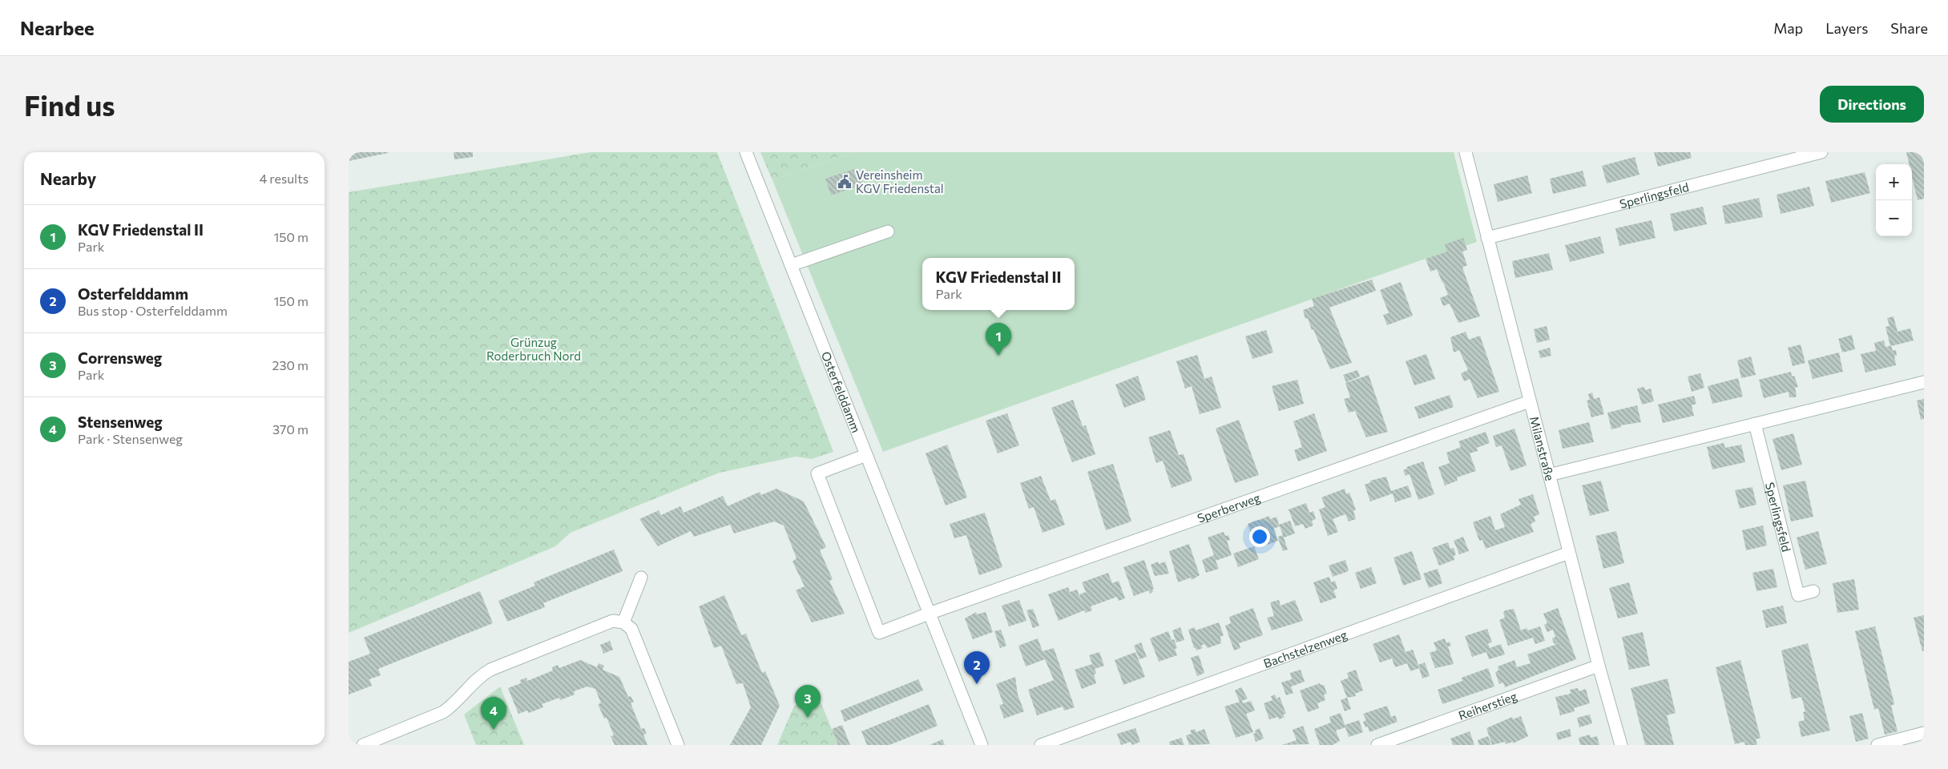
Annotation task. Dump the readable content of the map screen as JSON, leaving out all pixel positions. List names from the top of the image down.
{
  "streets": {
    "street": [
      "Sperlingsfeld",
      "Osterfelddamm",
      "Milanstraße",
      "Sperberweg",
      "Bachstelzenweg",
      "Reiherstieg"
    ]
  },
  "crossings": [
    ["Sperlingsfeld", "Milanstraße"],
    ["Osterfelddamm", "Sperberweg"],
    ["Milanstraße", "Sperberweg"],
    ["Milanstraße", "Bachstelzenweg"],
    ["Milanstraße", "Reiherstieg"]
  ],
  "parks": ["Grünzug Roderbruch Nord"],
  "places": {
    "public building": ["Vereinsheim KGV Friedenstal"]
  },
  "page": {
    "header": "Nearbee",
    "nav": ["Map", "Layers", "Share"],
    "buttons": "Directions",
    "title": "Find us",
    "heading": ["Nearby", "4 results"],
    "map_buttons": ["+", "−"],
    "list": [
      {
        "mark": "1",
        "name": "KGV Friedenstal II",
        "note": "Park",
        "value": "150 m"
      },
      {
        "mark": "2",
        "name": "Osterfelddamm",
        "note": "Bus stop · Osterfelddamm",
        "value": "150 m"
      },
      {
        "mark": "3",
        "name": "Corrensweg",
        "note": "Park",
        "value": "230 m"
      },
      {
        "mark": "4",
        "name": "Stensenweg",
        "note": "Park · Stensenweg",
        "value": "370 m"
      }
    ],
    "popup": ["KGV Friedenstal II", "Park"],
    "pins": [
      "1",
      "2",
      "3",
      "4"
    ]
  }
}
